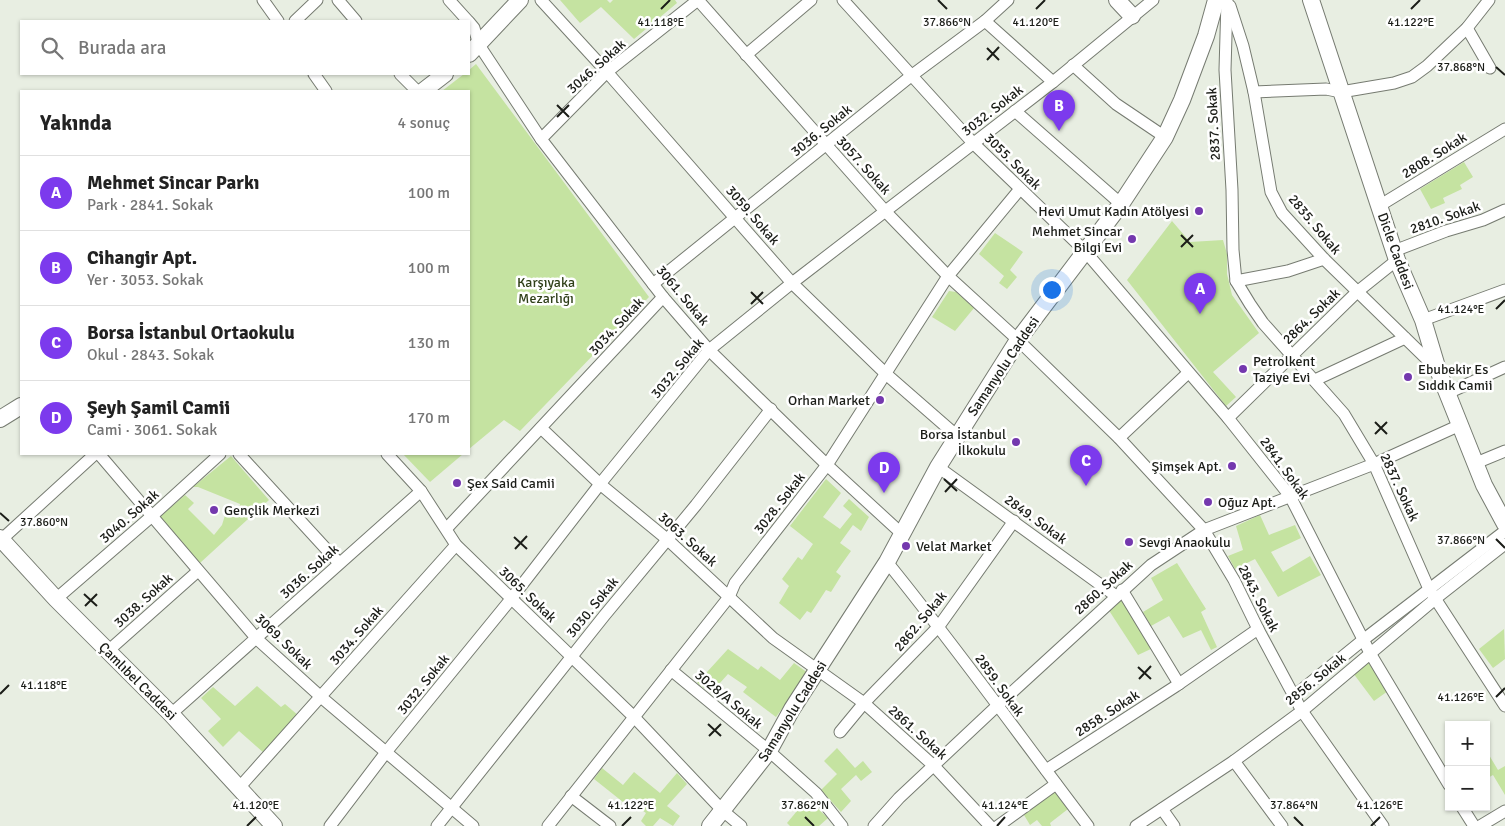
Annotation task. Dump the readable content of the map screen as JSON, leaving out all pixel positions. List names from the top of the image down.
{
  "streets": {
    "street": [
      "3046. Sokak",
      "3032. Sokak",
      "2837. Sokak",
      "3036. Sokak",
      "2808. Sokak",
      "3055. Sokak",
      "3057. Sokak",
      "3059. Sokak",
      "2810. Sokak",
      "2835. Sokak",
      "Dicle Caddesi",
      "3061. Sokak",
      "2864. Sokak",
      "3034. Sokak",
      "Samanyolu Caddesi",
      "2841. Sokak",
      "3028. Sokak",
      "3040. Sokak",
      "2849. Sokak",
      "3063. Sokak",
      "2860. Sokak",
      "3065. Sokak",
      "2843. Sokak",
      "3038. Sokak",
      "3030. Sokak",
      "2862. Sokak",
      "3069. Sokak",
      "2856. Sokak",
      "Çamlıbel Caddesi",
      "2859. Sokak",
      "3028/A Sokak",
      "2858. Sokak",
      "2861. Sokak"
    ]
  },
  "crossings": [
    ["3046. Sokak", "3057. Sokak"],
    ["3046. Sokak", "3059. Sokak"],
    ["3046. Sokak", "3061. Sokak"],
    ["3032. Sokak", "3055. Sokak"],
    ["3032. Sokak", "3057. Sokak"],
    ["3032. Sokak", "3059. Sokak"],
    ["3032. Sokak", "3061. Sokak"],
    ["3032. Sokak", "3063. Sokak"],
    ["3032. Sokak", "3065. Sokak"],
    ["3032. Sokak", "3069. Sokak"],
    ["2837. Sokak", "2835. Sokak"],
    ["2837. Sokak", "2864. Sokak"],
    ["2837. Sokak", "2860. Sokak"],
    ["2837. Sokak", "2856. Sokak"],
    ["3036. Sokak", "3055. Sokak"],
    ["3036. Sokak", "3057. Sokak"],
    ["3036. Sokak", "3059. Sokak"],
    ["3036. Sokak", "3061. Sokak"],
    ["3036. Sokak", "3065. Sokak"],
    ["3036. Sokak", "3069. Sokak"],
    ["3036. Sokak", "Çamlıbel Caddesi"],
    ["2808. Sokak", "Dicle Caddesi"],
    ["3055. Sokak", "Samanyolu Caddesi"],
    ["3055. Sokak", "2841. Sokak"],
    ["3055. Sokak", "3028. Sokak"],
    ["3057. Sokak", "Samanyolu Caddesi"],
    ["3057. Sokak", "3028. Sokak"],
    ["3057. Sokak", "2843. Sokak"],
    ["3059. Sokak", "Samanyolu Caddesi"],
    ["3059. Sokak", "3028. Sokak"],
    ["2810. Sokak", "Dicle Caddesi"],
    ["2810. Sokak", "2864. Sokak"],
    ["2835. Sokak", "Dicle Caddesi"],
    ["2835. Sokak", "2864. Sokak"],
    ["Dicle Caddesi", "2864. Sokak"],
    ["Dicle Caddesi", "2860. Sokak"],
    ["3061. Sokak", "3034. Sokak"],
    ["3061. Sokak", "Samanyolu Caddesi"],
    ["3061. Sokak", "3028. Sokak"],
    ["3061. Sokak", "3030. Sokak"],
    ["2864. Sokak", "2841. Sokak"],
    ["3034. Sokak", "3063. Sokak"],
    ["3034. Sokak", "3065. Sokak"],
    ["3034. Sokak", "3069. Sokak"],
    ["3034. Sokak", "Çamlıbel Caddesi"],
    ["Samanyolu Caddesi", "2841. Sokak"],
    ["Samanyolu Caddesi", "2849. Sokak"],
    ["Samanyolu Caddesi", "3063. Sokak"],
    ["Samanyolu Caddesi", "3065. Sokak"],
    ["Samanyolu Caddesi", "2843. Sokak"],
    ["Samanyolu Caddesi", "2859. Sokak"],
    ["Samanyolu Caddesi", "3028/A Sokak"],
    ["Samanyolu Caddesi", "2861. Sokak"],
    ["2841. Sokak", "2860. Sokak"],
    ["2841. Sokak", "2856. Sokak"],
    ["3028. Sokak", "3063. Sokak"],
    ["3028. Sokak", "3065. Sokak"],
    ["3028. Sokak", "3028/A Sokak"],
    ["3040. Sokak", "3069. Sokak"],
    ["3040. Sokak", "Çamlıbel Caddesi"],
    ["2849. Sokak", "2860. Sokak"],
    ["2849. Sokak", "2862. Sokak"],
    ["2849. Sokak", "2858. Sokak"],
    ["3063. Sokak", "3030. Sokak"],
    ["3063. Sokak", "2861. Sokak"],
    ["2860. Sokak", "2843. Sokak"],
    ["2860. Sokak", "2859. Sokak"],
    ["2860. Sokak", "2861. Sokak"],
    ["3065. Sokak", "3030. Sokak"],
    ["2843. Sokak", "2856. Sokak"],
    ["2843. Sokak", "2858. Sokak"],
    ["3038. Sokak", "3069. Sokak"],
    ["3038. Sokak", "Çamlıbel Caddesi"],
    ["3030. Sokak", "3069. Sokak"],
    ["2862. Sokak", "2859. Sokak"],
    ["2862. Sokak", "2861. Sokak"],
    ["2859. Sokak", "2858. Sokak"]
  ],
  "parks": ["Karşıyaka Mezarlığı"],
  "places": [
    "Hevi Umut Kadın Atölyesi",
    "Mehmet Sincar Bilgi Evi",
    "Petrolkent Taziye Evi",
    "Ebubekir Es Sıddık Camii",
    "Orhan Market",
    "Borsa İstanbul İlkokulu",
    "Şimşek Apt.",
    "Şex Said Camii",
    "Oğuz Apt.",
    "Gençlik Merkezi",
    "Sevgi Anaokulu",
    "Velat Market"
  ],
  "page": {
    "search": "Burada ara",
    "pins": [
      "B",
      "A",
      "C",
      "D"
    ],
    "heading": ["Yakında", "4 sonuç"],
    "list": [
      {
        "mark": "A",
        "name": "Mehmet Sincar Parkı",
        "note": "Park · 2841. Sokak",
        "value": "100 m"
      },
      {
        "mark": "B",
        "name": "Cihangir Apt.",
        "note": "Yer · 3053. Sokak",
        "value": "100 m"
      },
      {
        "mark": "C",
        "name": "Borsa İstanbul Ortaokulu",
        "note": "Okul · 2843. Sokak",
        "value": "130 m"
      },
      {
        "mark": "D",
        "name": "Şeyh Şamil Camii",
        "note": "Cami · 3061. Sokak",
        "value": "170 m"
      }
    ],
    "map_buttons": ["+", "−"]
  },
  "coordinates": [
    "37.866°N",
    "41.118°E",
    "41.120°E",
    "41.122°E",
    "37.868°N",
    "41.124°E",
    "37.860°N",
    "41.126°E",
    "37.862°N",
    "37.864°N"
  ]
}
